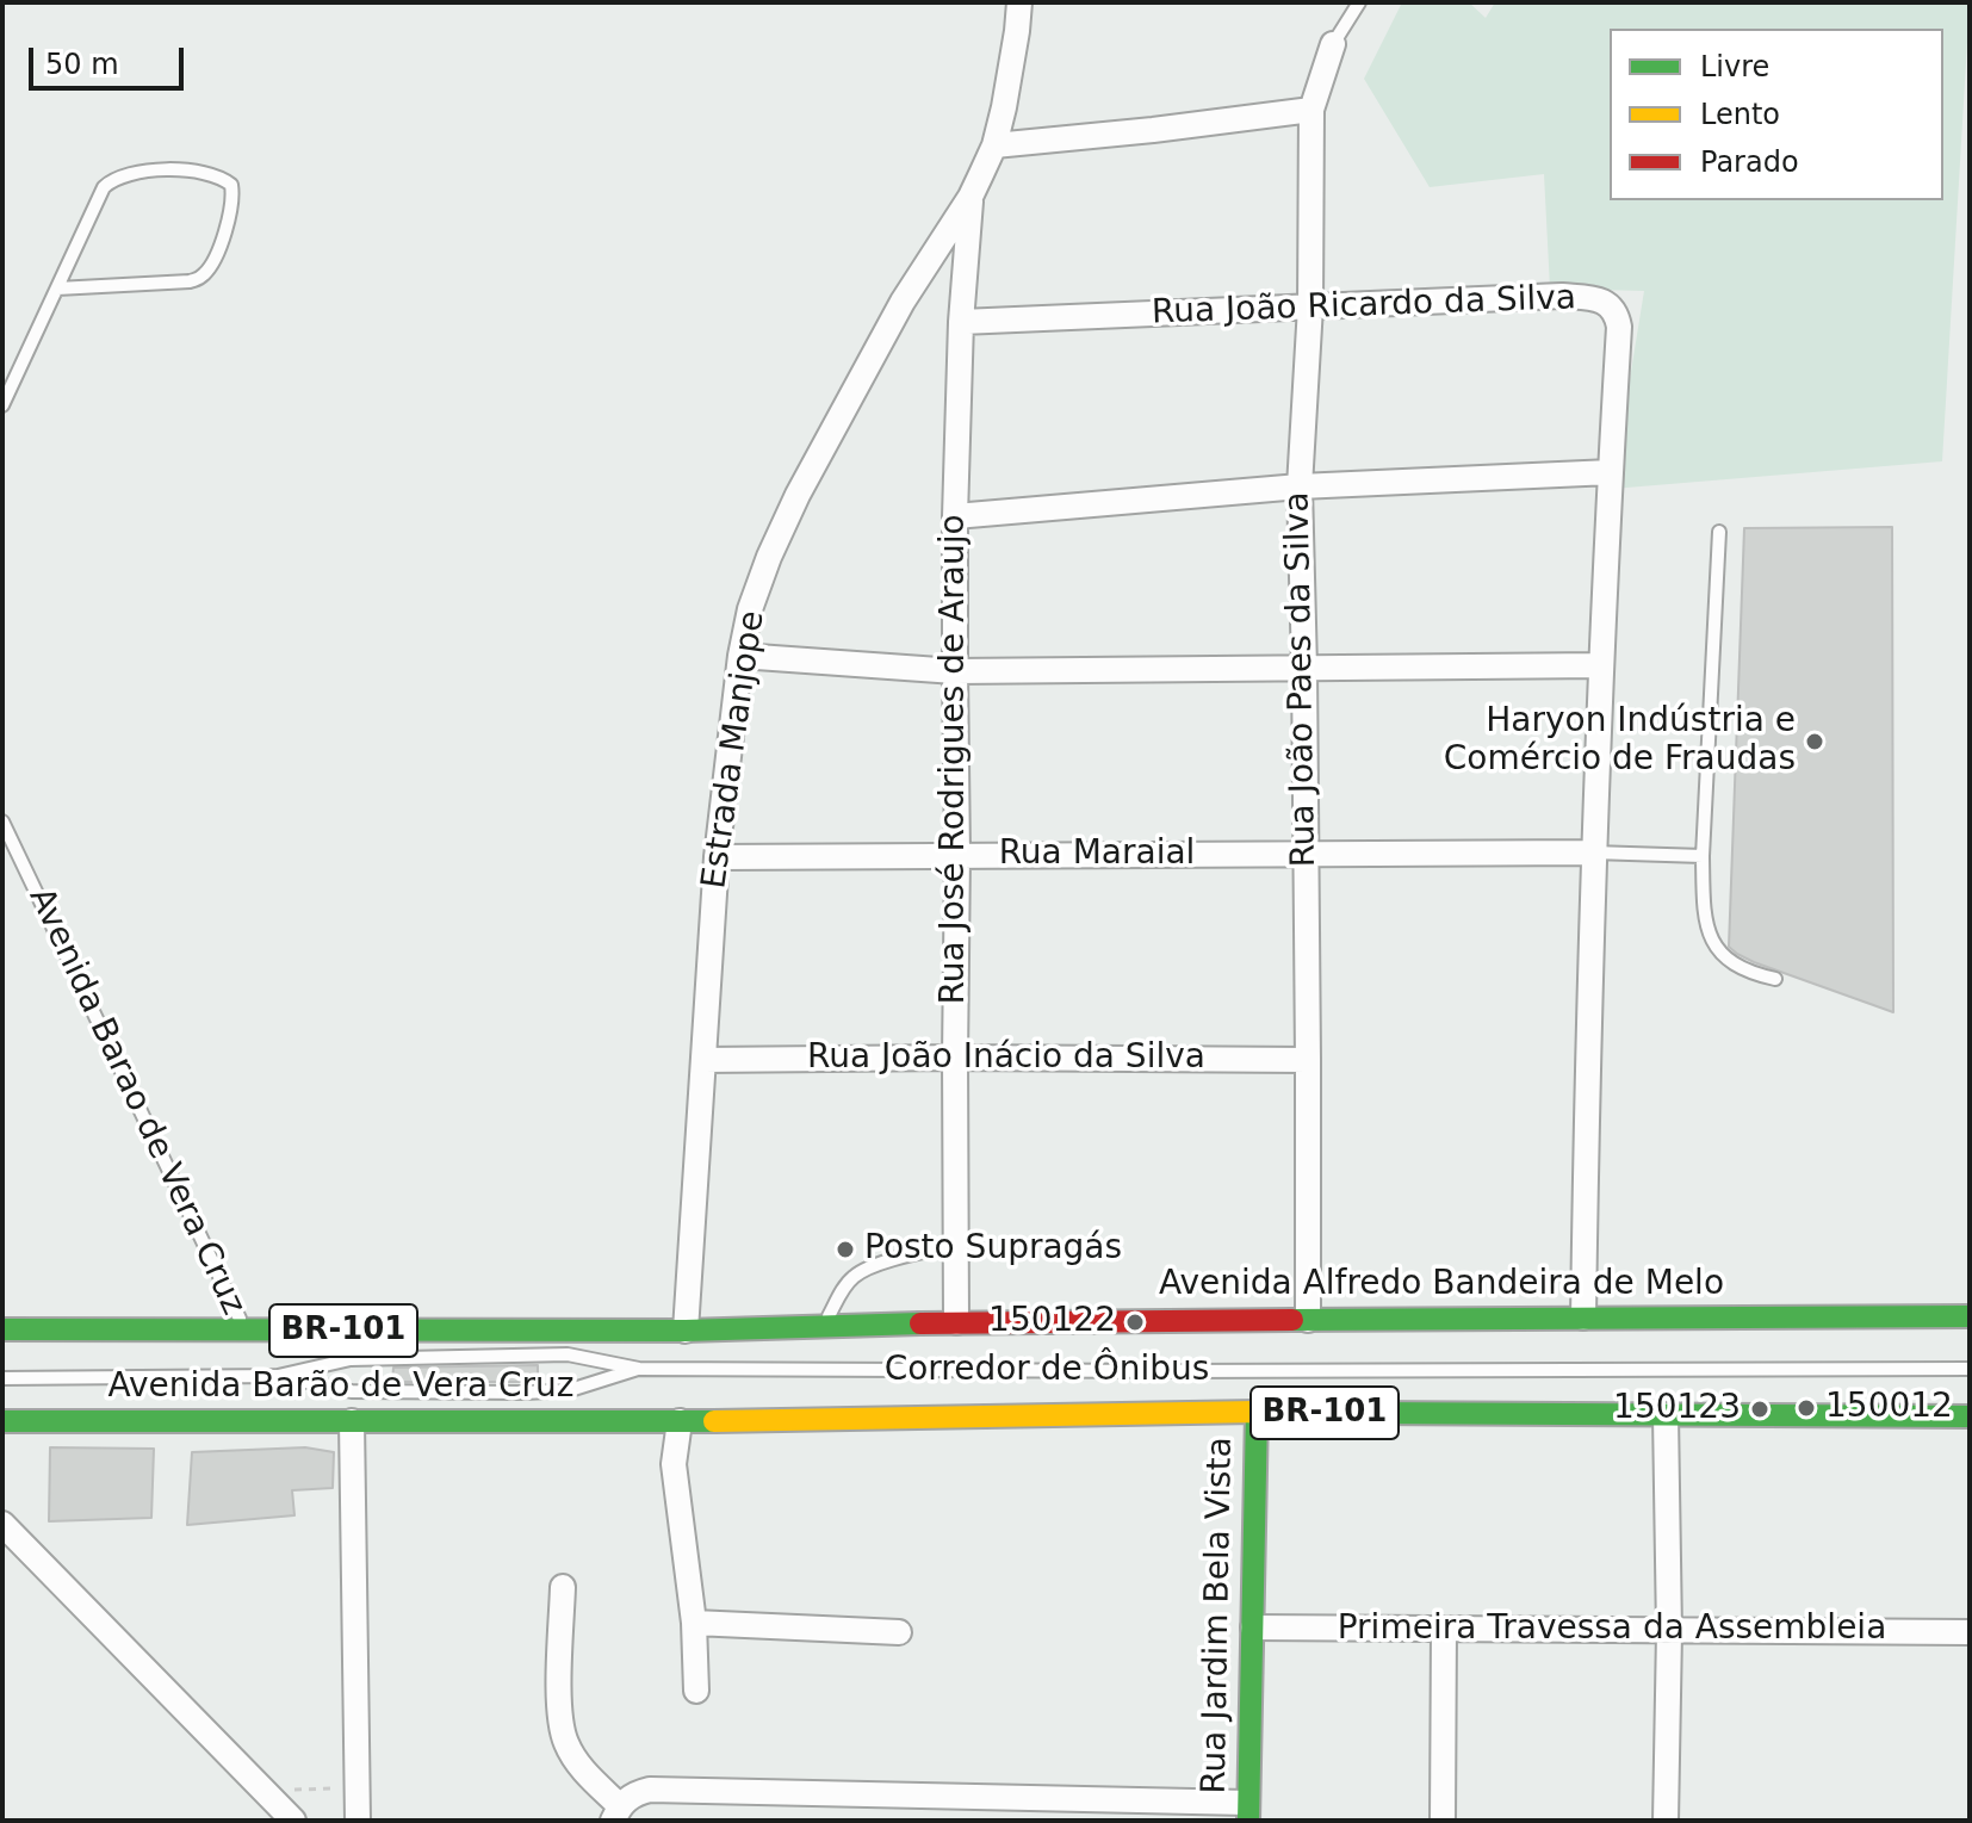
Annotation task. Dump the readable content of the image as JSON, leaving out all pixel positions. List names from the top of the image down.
{
  "streets": {
    "main road": [
      "Avenida Alfredo Bandeira de Melo",
      "BR-101",
      "Avenida Barão de Vera Cruz",
      "Rua Jardim Bela Vista"
    ],
    "street": [
      "Rua João Ricardo da Silva",
      "Rua João Paes da Silva",
      "Estrada Manjope",
      "Rua José Rodrigues de Araujo",
      "Rua Maraial",
      "Rua João Inácio da Silva",
      "Primeira Travessa da Assembleia"
    ],
    "lane": ["Avenida Barao de Vera Cruz", "Corredor de Ônibus"]
  },
  "crossings": [
    ["Rua João Ricardo da Silva", "Rua João Paes da Silva"],
    ["Rua João Ricardo da Silva", "Rua José Rodrigues de Araujo"],
    ["Rua João Ricardo da Silva", "Rua Maraial"],
    ["Rua João Ricardo da Silva", "Avenida Alfredo Bandeira de Melo"],
    ["Rua João Paes da Silva", "Rua Maraial"],
    ["Rua João Paes da Silva", "Rua João Inácio da Silva"],
    ["Rua João Paes da Silva", "Avenida Alfredo Bandeira de Melo"],
    ["Estrada Manjope", "Rua José Rodrigues de Araujo"],
    ["Estrada Manjope", "Rua Maraial"],
    ["Estrada Manjope", "Rua João Inácio da Silva"],
    ["Estrada Manjope", "Avenida Alfredo Bandeira de Melo"],
    ["Estrada Manjope", "Avenida Barão de Vera Cruz"],
    ["Rua José Rodrigues de Araujo", "Rua Maraial"],
    ["Rua José Rodrigues de Araujo", "Rua João Inácio da Silva"],
    ["Rua José Rodrigues de Araujo", "Avenida Alfredo Bandeira de Melo"],
    ["Avenida Barao de Vera Cruz", "Avenida Barão de Vera Cruz"],
    ["Avenida Alfredo Bandeira de Melo", "Avenida Barão de Vera Cruz"],
    ["BR-101", "Avenida Barão de Vera Cruz"],
    ["BR-101", "Rua Jardim Bela Vista"],
    ["Rua Jardim Bela Vista", "Primeira Travessa da Assembleia"]
  ],
  "places": [
    "Haryon Indústria e Comércio de Fraudas",
    "Posto Supragás",
    "150122",
    "150012",
    "150123"
  ],
  "legend": ["Livre", "Lento", "Parado"],
  "scale_bar": "50 m"
}
